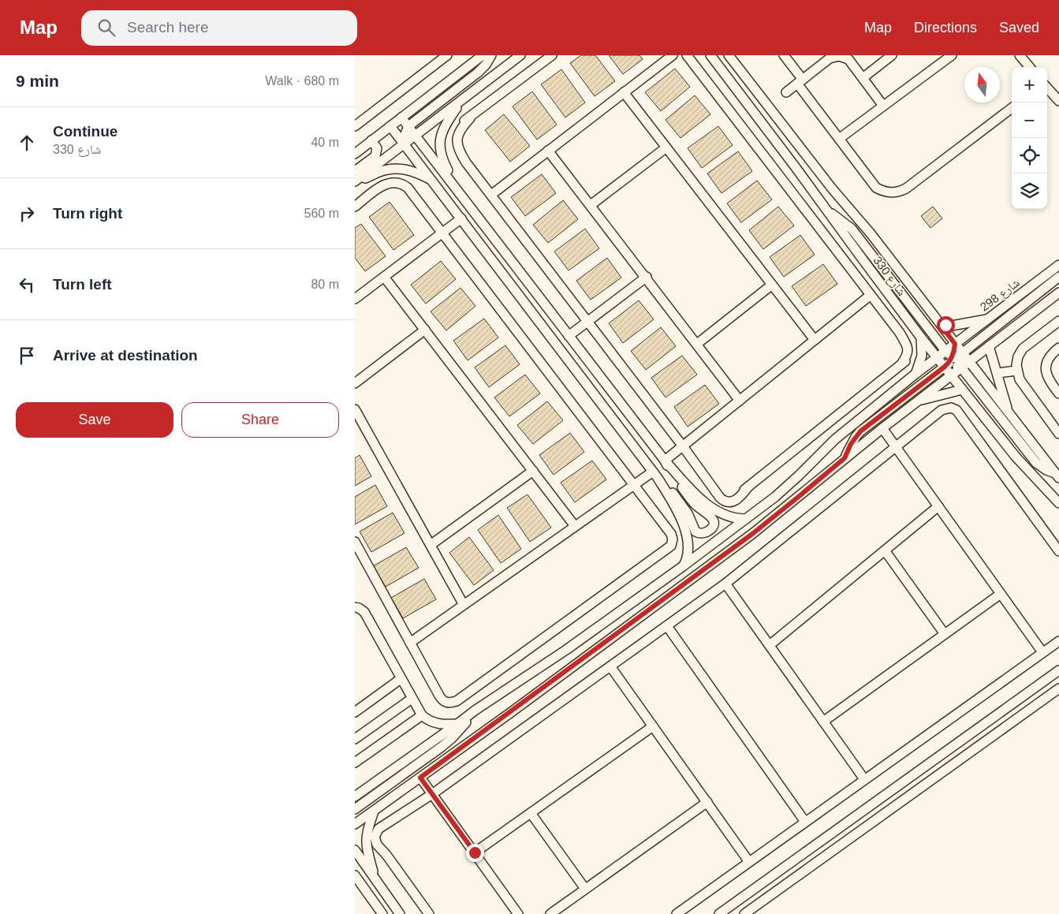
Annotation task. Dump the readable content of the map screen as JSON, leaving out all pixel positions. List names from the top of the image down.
{
  "streets": {
    "street": ["شارع 330", "شارع 298"]
  },
  "crossings": [
    ["شارع 330", "شارع 298"]
  ],
  "north": "top",
  "page": {
    "header": "Map",
    "search": "Search here",
    "nav": ["Map", "Directions", "Saved"],
    "heading": ["9 min", "Walk · 680 m"],
    "map_buttons": ["+", "−"],
    "list": [
      ["Continue", "شارع 330", "40 m"],
      ["Turn right", "560 m"],
      ["Turn left", "80 m"],
      "Arrive at destination"
    ],
    "buttons": ["Save", "Share"]
  }
}
